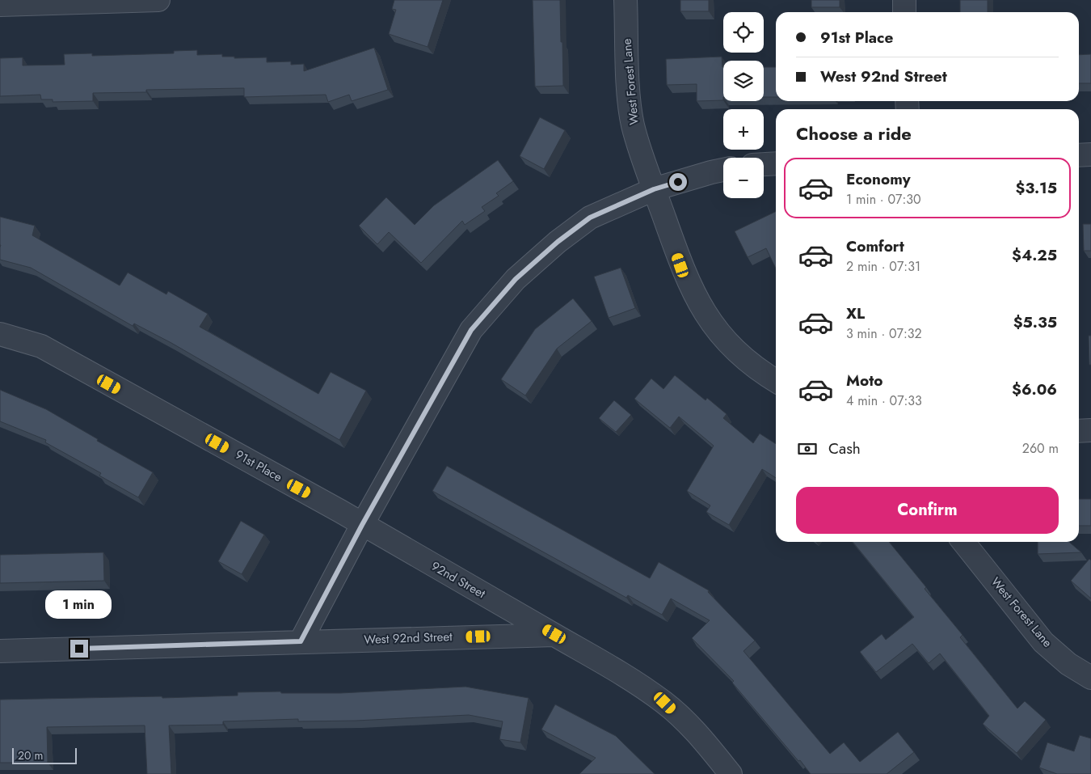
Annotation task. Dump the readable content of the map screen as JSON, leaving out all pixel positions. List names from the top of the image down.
{
  "streets": {
    "street": [
      "West Forest Lane",
      "91st Place",
      "92nd Street",
      "West 92nd Street"
    ]
  },
  "crossings": [
    ["91st Place", "92nd Street"],
    ["92nd Street", "West 92nd Street"]
  ],
  "scale_bar": "20 m",
  "page": {
    "map_buttons": ["+", "−"],
    "banner": ["91st Place", "West 92nd Street"],
    "heading": "Choose a ride",
    "list": [
      {
        "name": "Economy",
        "note": "1 min · 07:30",
        "value": "$3.15"
      },
      {
        "name": "Comfort",
        "note": "2 min · 07:31",
        "value": "$4.25"
      },
      {
        "name": "XL",
        "note": "3 min · 07:32",
        "value": "$5.35"
      },
      {
        "name": "Moto",
        "note": "4 min · 07:33",
        "value": "$6.06"
      }
    ],
    "pay": ["Cash", "260 m"],
    "buttons": "Confirm",
    "bubble": "1 min",
    "scale": "20 m"
  }
}
